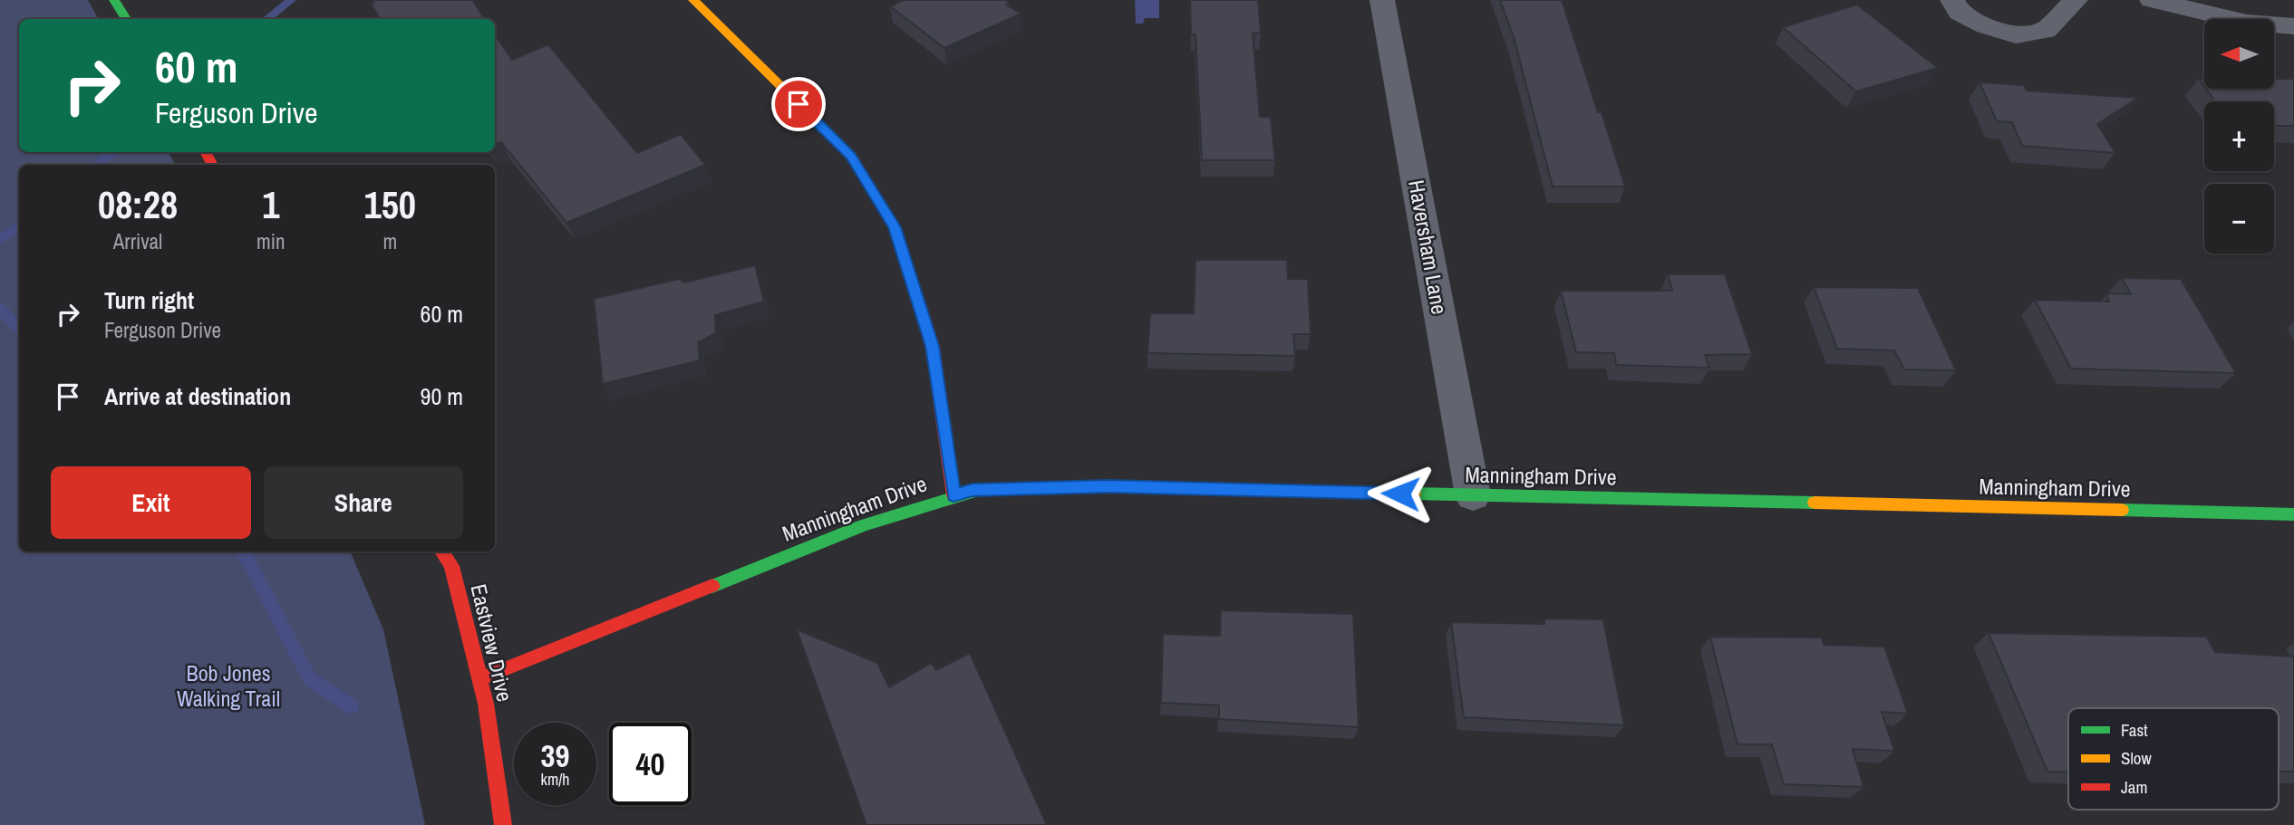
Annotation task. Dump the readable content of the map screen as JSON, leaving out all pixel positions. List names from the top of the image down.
{
  "streets": {
    "street": ["Haversham Lane", "Manningham Drive", "Eastview Drive"]
  },
  "crossings": [
    ["Haversham Lane", "Manningham Drive"],
    ["Manningham Drive", "Eastview Drive"]
  ],
  "parks": ["Bob Jones Walking Trail"],
  "legend": ["Fast", "Slow", "Jam"],
  "north": "left",
  "page": {
    "map_buttons": ["+", "−"],
    "turn": ["60 m", "Ferguson Drive"],
    "eta": [
      "08:28",
      "Arrival",
      "1",
      "min",
      "150",
      "m"
    ],
    "list": [
      {
        "name": "Turn right",
        "note": "Ferguson Drive",
        "value": "60 m"
      },
      {
        "name": "Arrive at destination",
        "value": "90 m"
      }
    ],
    "buttons": ["Exit", "Share"],
    "speed": "39 km/h",
    "limit": "40"
  }
}
